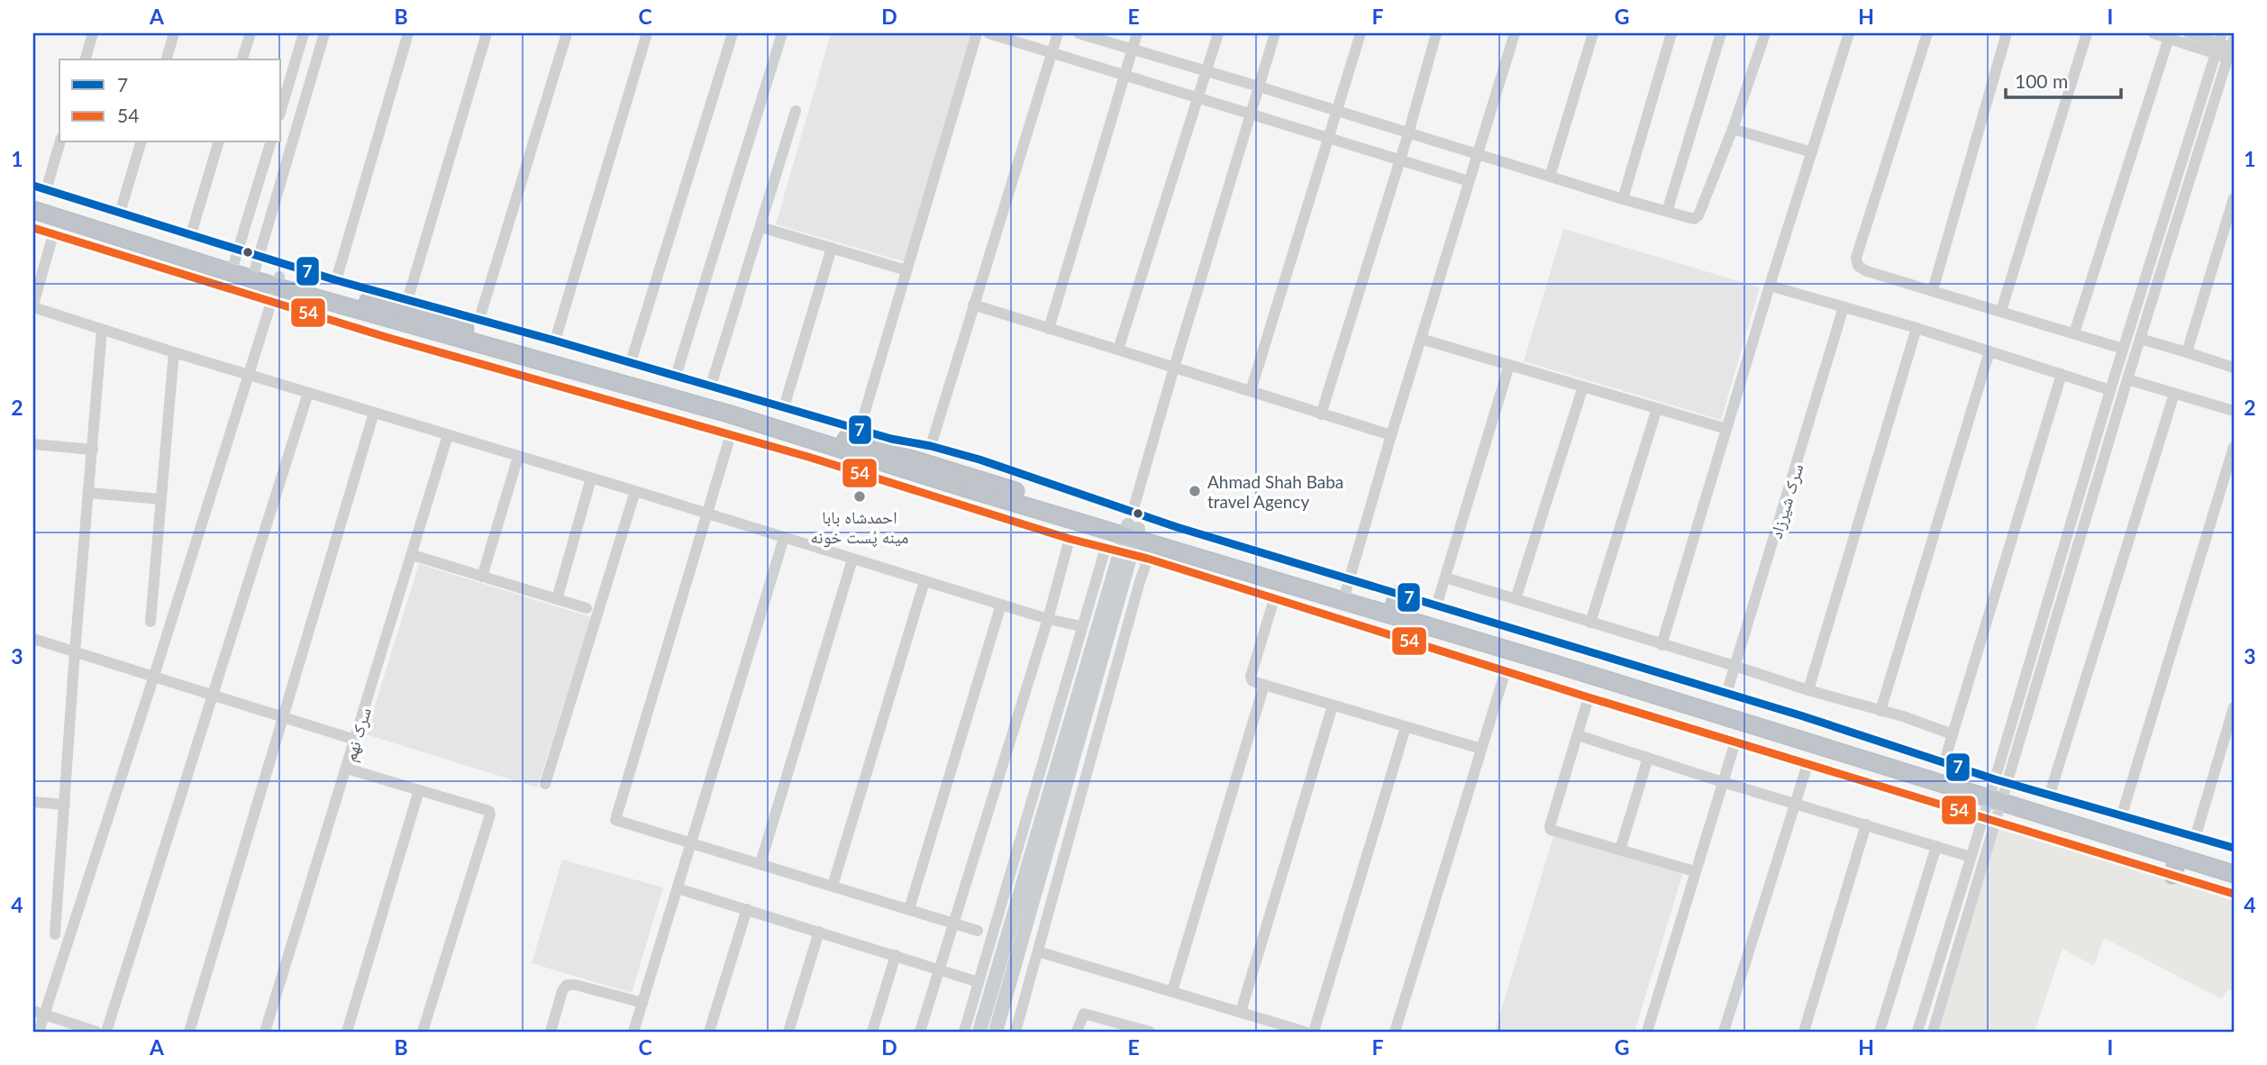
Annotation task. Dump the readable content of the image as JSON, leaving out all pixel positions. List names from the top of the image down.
{
  "streets": {
    "street": ["سرک شیرزاد", "سرک نهم"]
  },
  "places": ["Ahmad Shah Baba travel Agency", "احمدشاه بابا مینه پُست خونه"],
  "lines": ["transit line 7", "transit line 54"],
  "legend": ["7", "54"],
  "scale_bar": "100 m",
  "grid": {
    "columns": [
      "A",
      "B",
      "C",
      "D",
      "E",
      "F",
      "G",
      "H",
      "I"
    ],
    "rows": [
      "1",
      "2",
      "3",
      "4"
    ]
  }
}
